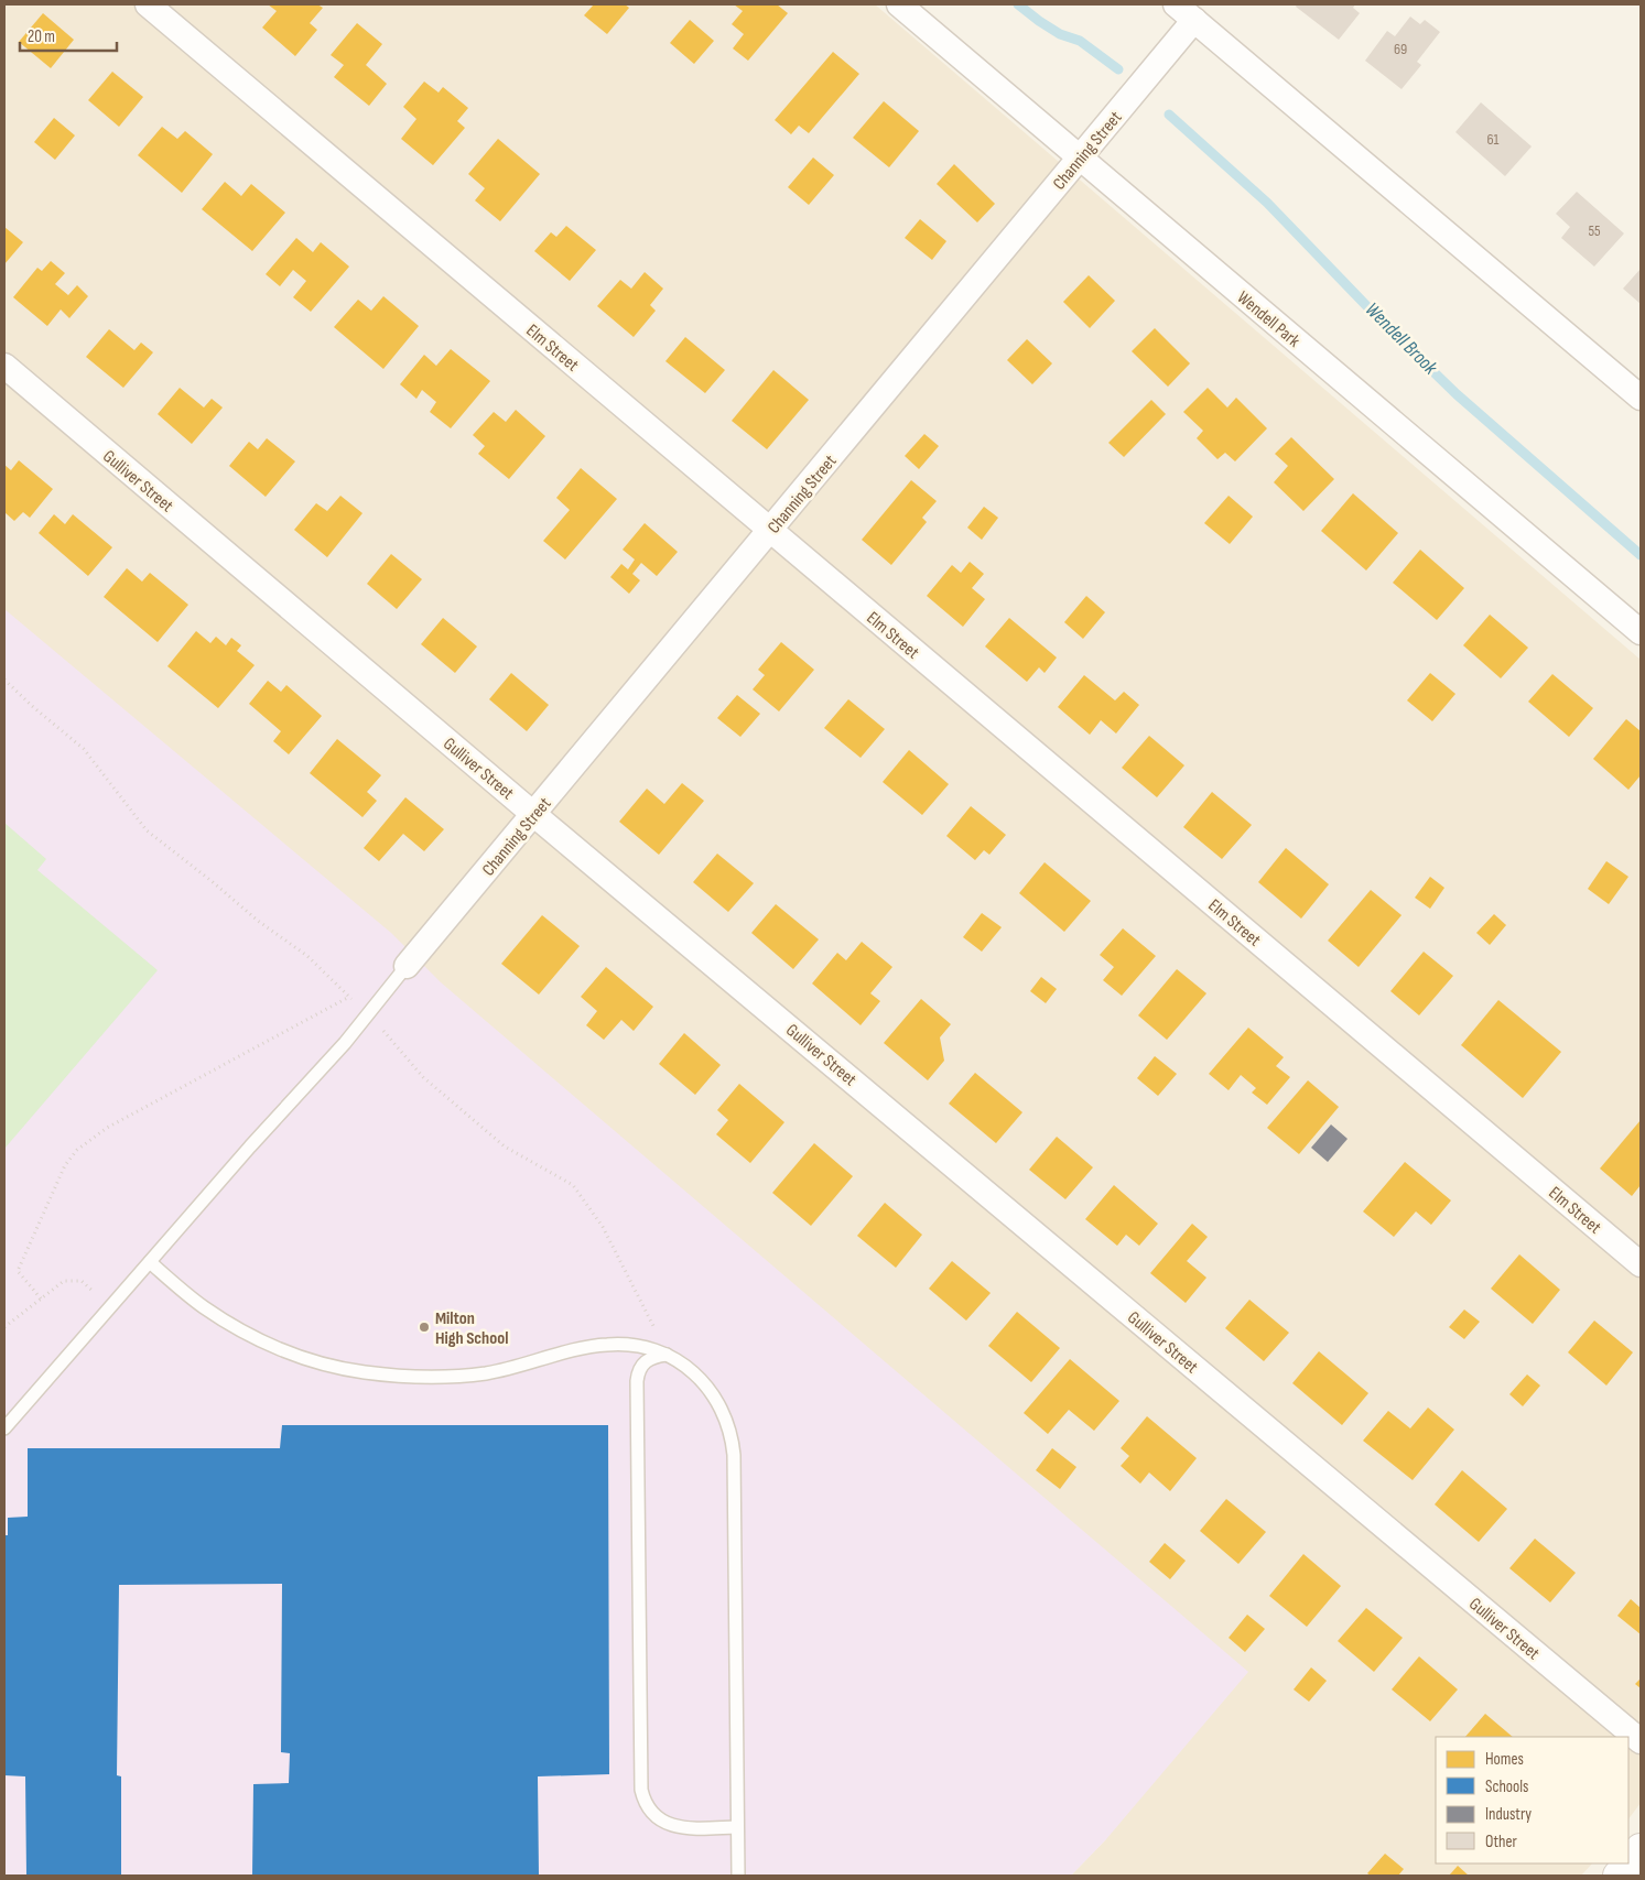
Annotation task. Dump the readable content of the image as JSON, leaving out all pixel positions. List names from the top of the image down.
{
  "streets": {
    "street": [
      "Channing Street",
      "Wendell Park",
      "Elm Street",
      "Gulliver Street"
    ]
  },
  "crossings": [
    ["Channing Street", "Wendell Park"],
    ["Channing Street", "Elm Street"],
    ["Channing Street", "Gulliver Street"]
  ],
  "water": ["Wendell Brook"],
  "places": ["Milton High School"],
  "house_numbers": ["69", "61", "55"],
  "legend": [
    "Homes",
    "Schools",
    "Industry",
    "Other"
  ],
  "scale_bar": "20 m"
}
